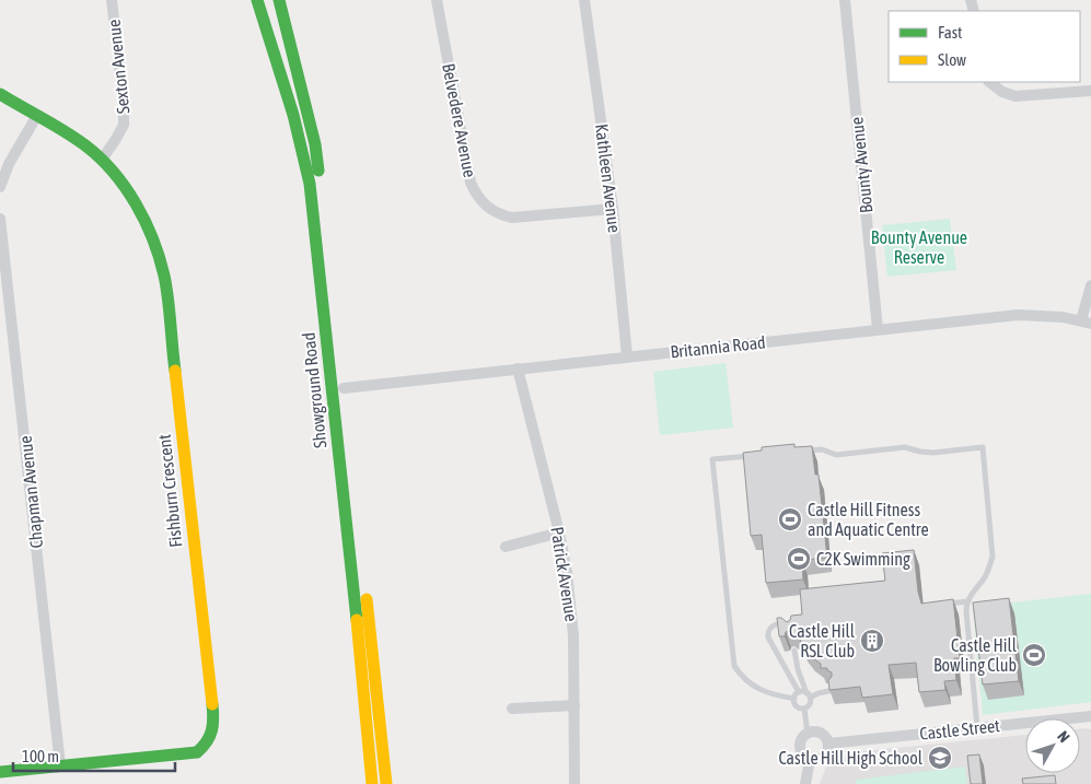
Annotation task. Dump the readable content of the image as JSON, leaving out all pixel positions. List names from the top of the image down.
{
  "streets": {
    "main road": ["Showground Road", "Fishburn Crescent"],
    "street": [
      "Sexton Avenue",
      "Belvedere Avenue",
      "Bounty Avenue",
      "Kathleen Avenue",
      "Britannia Road",
      "Chapman Avenue",
      "Patrick Avenue",
      "Castle Street"
    ]
  },
  "crossings": [
    ["Sexton Avenue", "Fishburn Crescent"],
    ["Belvedere Avenue", "Kathleen Avenue"],
    ["Bounty Avenue", "Britannia Road"],
    ["Kathleen Avenue", "Britannia Road"],
    ["Britannia Road", "Showground Road"],
    ["Britannia Road", "Patrick Avenue"],
    ["Fishburn Crescent", "Chapman Avenue"]
  ],
  "parks": ["Bounty Avenue Reserve"],
  "places": {
    "sports": ["Castle Hill Fitness and Aquatic Centre", "C2K Swimming", "Castle Hill Bowling Club"],
    "building": ["Castle Hill RSL Club"],
    "school or university": ["Castle Hill High School"]
  },
  "legend": ["Fast", "Slow"],
  "scale_bar": "100 m",
  "north": "top right"
}
